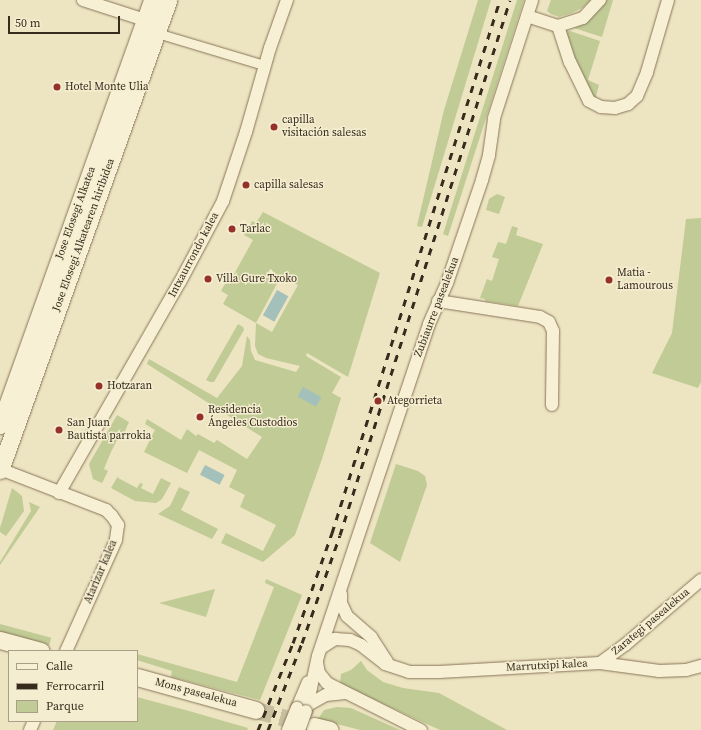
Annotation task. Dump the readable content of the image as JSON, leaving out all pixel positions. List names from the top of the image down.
{
  "streets": {
    "main road": ["Jose Elosegi Alkatea", "Jose Elosegi Alkatearen hiribidea", "Mons pasealekua"],
    "street": [
      "Intxaurrondo kalea",
      "Zubiaurre pasealekua",
      "Atarizar kalea",
      "Zarategi pasealekua",
      "Marrutxipi kalea"
    ]
  },
  "crossings": [
    ["Jose Elosegi Alkatearen hiribidea", "Atarizar kalea"],
    ["Intxaurrondo kalea", "Atarizar kalea"],
    ["Zubiaurre pasealekua", "Marrutxipi kalea"],
    ["Zarategi pasealekua", "Marrutxipi kalea"]
  ],
  "places": [
    "Hotel Monte Ulia",
    "capilla visitación salesas",
    "capilla salesas",
    "Tarlac",
    "Villa Gure Txoko",
    "Matia - Lamourous",
    "Hotzaran",
    "Ategorrieta",
    "Residencia Ángeles Custodios",
    "San Juan Bautista parrokia"
  ],
  "legend": ["Calle", "Ferrocarril", "Parque"],
  "scale_bar": "50 m"
}
